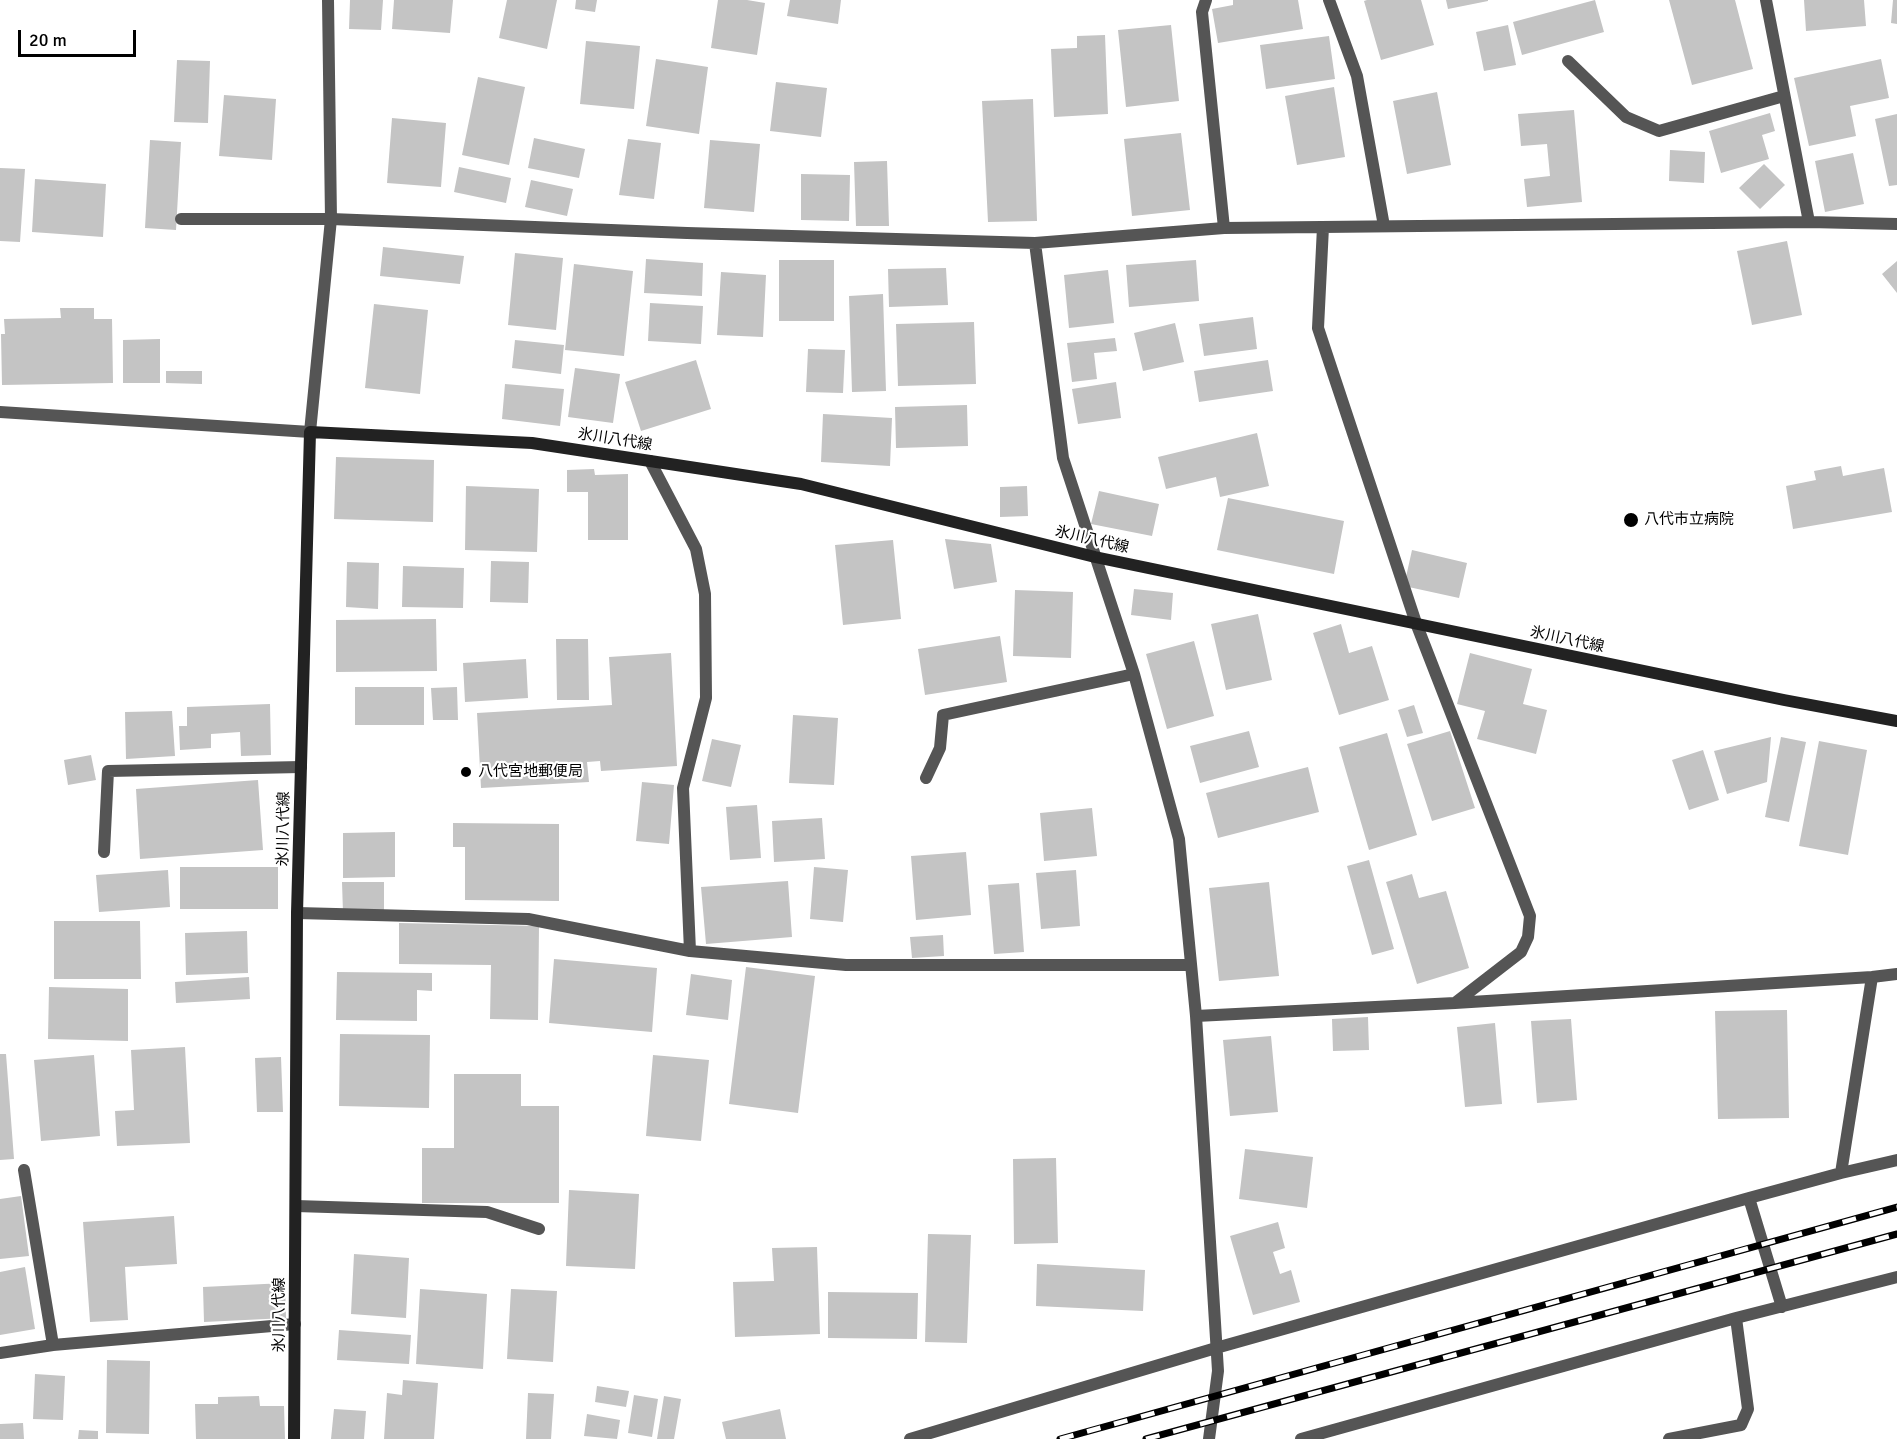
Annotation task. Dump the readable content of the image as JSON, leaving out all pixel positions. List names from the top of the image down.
{
  "streets": {
    "main road": ["氷川八代線"]
  },
  "places": ["八代市立病院", "八代宮地郵便局"],
  "scale_bar": "20 m"
}
